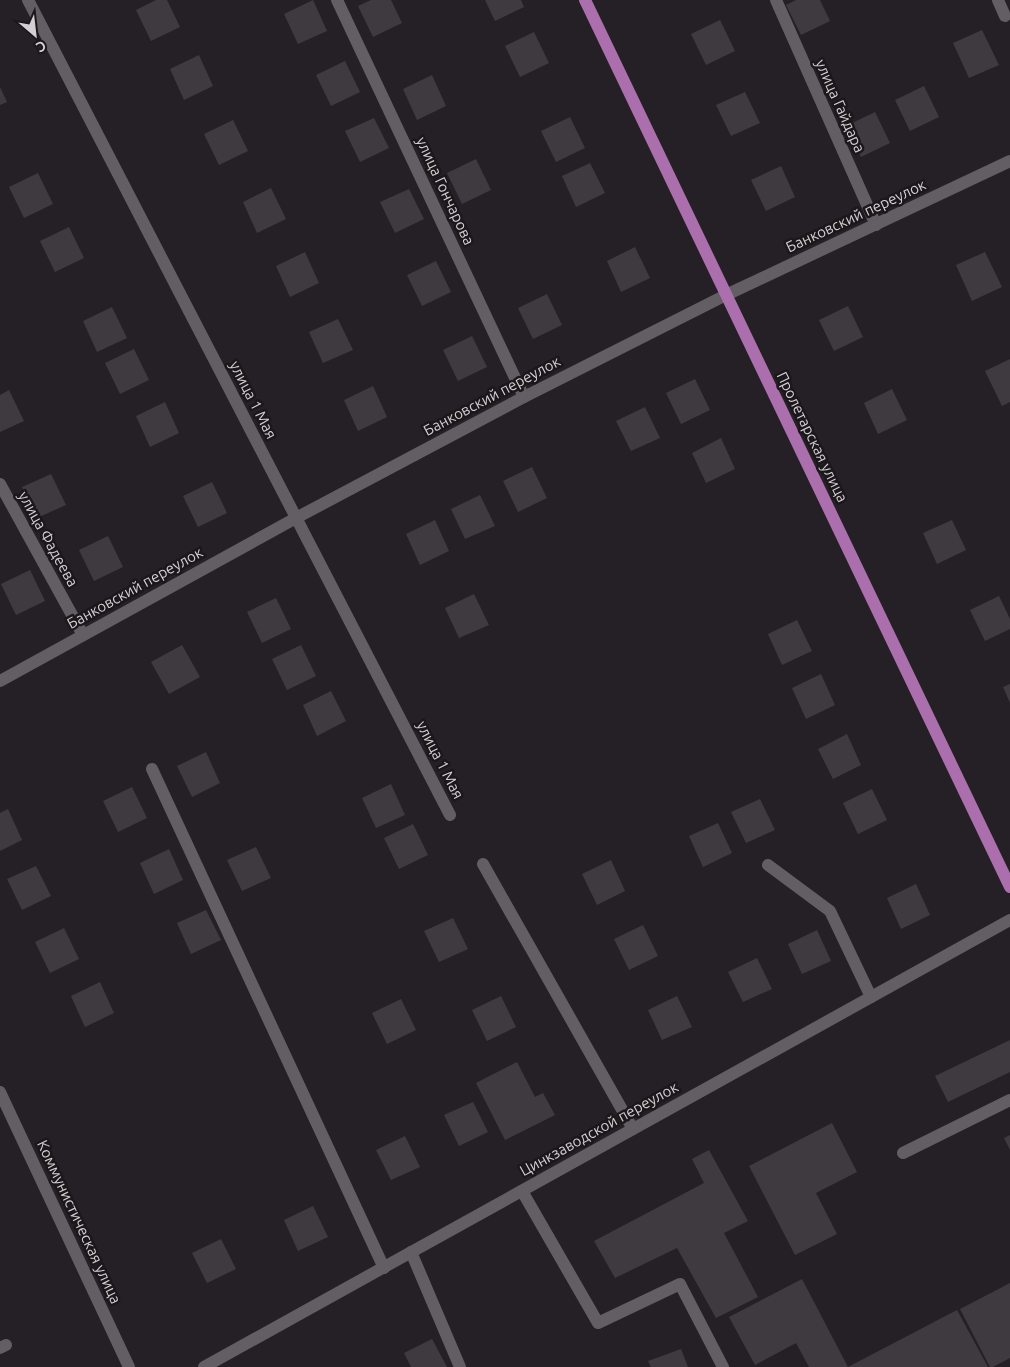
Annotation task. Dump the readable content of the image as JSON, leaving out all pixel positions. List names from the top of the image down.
{
  "streets": {
    "main road": ["Пролетарская улица"],
    "street": [
      "улица Гайдара",
      "улица Гончарова",
      "Банковский переулок",
      "улица 1 Мая",
      "улица Фадеева",
      "Цинкзаводской переулок",
      "Коммунистическая улица"
    ]
  },
  "crossings": [
    ["улица Гайдара", "Банковский переулок"],
    ["улица Гончарова", "Банковский переулок"],
    ["Банковский переулок", "улица 1 Мая"],
    ["Банковский переулок", "Пролетарская улица"],
    ["Банковский переулок", "улица Фадеева"]
  ],
  "north": "bottom right"
}
